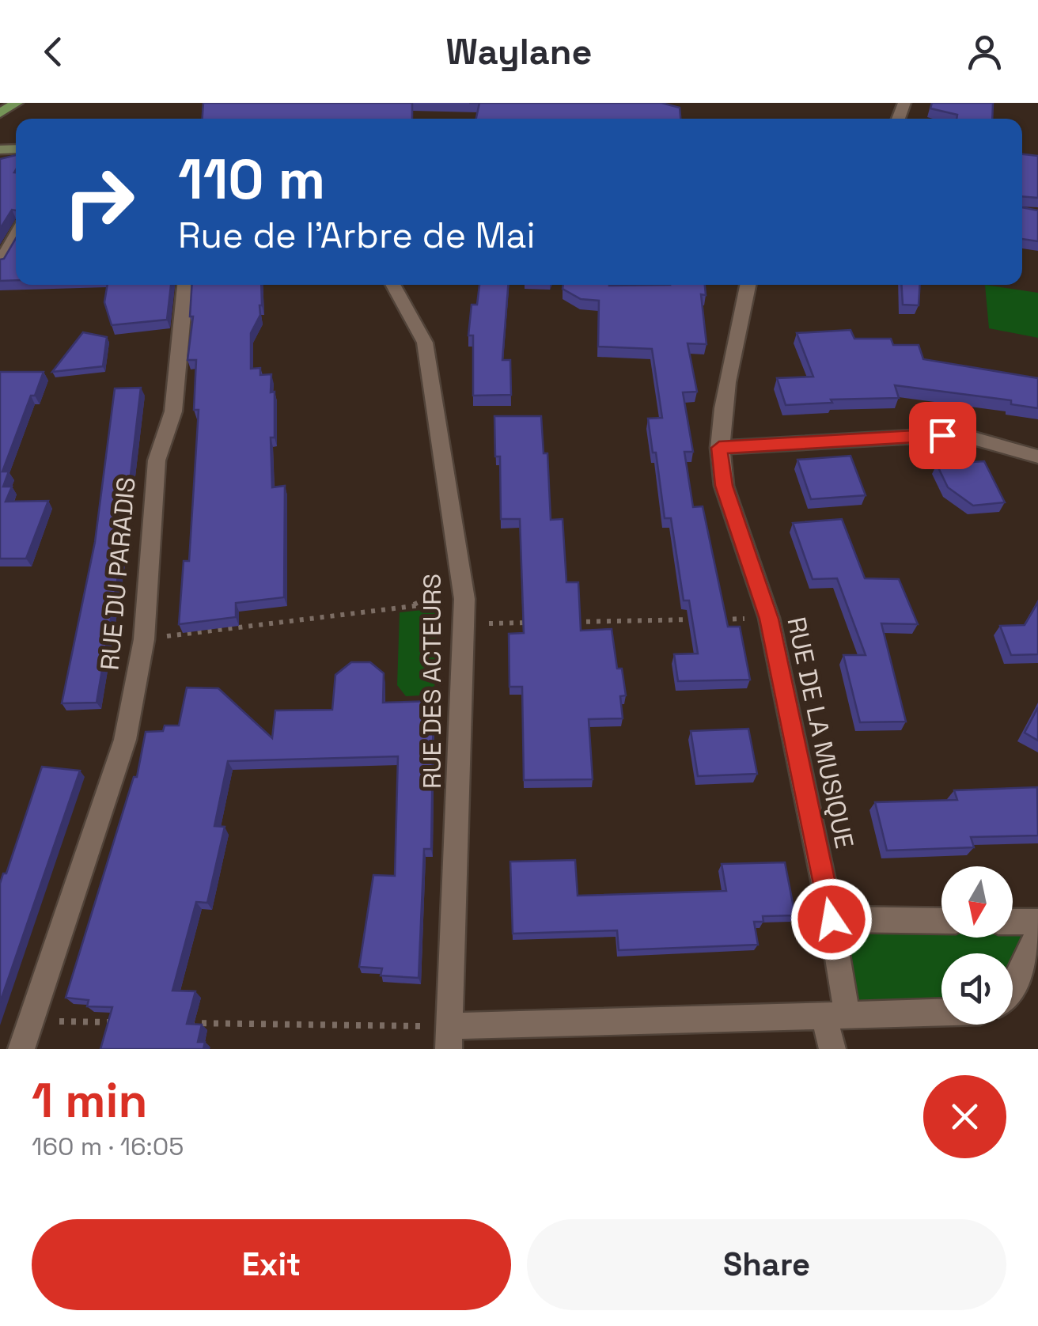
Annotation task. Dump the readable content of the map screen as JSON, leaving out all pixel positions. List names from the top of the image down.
{
  "streets": {
    "street": ["RUE DU PARADIS", "RUE DES ACTEURS", "RUE DE LA MUSIQUE"]
  },
  "north": "bottom",
  "page": {
    "header": "Waylane",
    "turn": ["110 m", "Rue de l'Arbre de Mai"],
    "heading": ["1 min", "160 m · 16:05"],
    "buttons": ["Exit", "Share"]
  }
}
